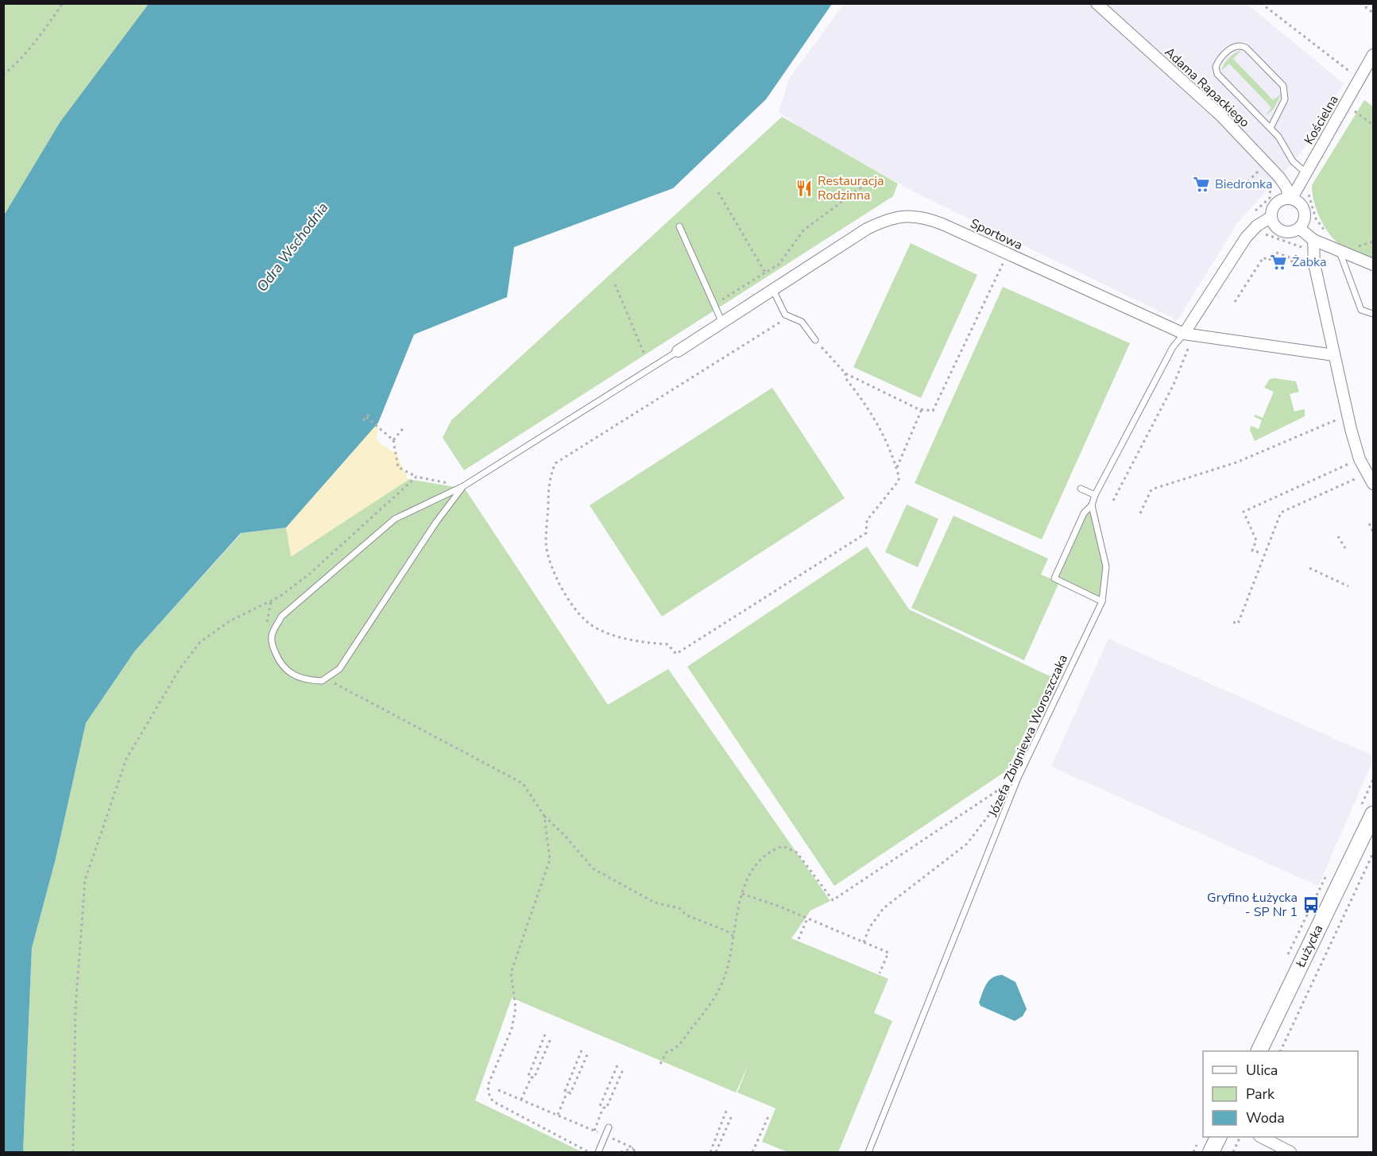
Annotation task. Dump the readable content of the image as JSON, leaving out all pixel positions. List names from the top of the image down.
{
  "streets": {
    "street": [
      "Adama Rapackiego",
      "Kościelna",
      "Sportowa",
      "Łużycka"
    ],
    "lane": ["Józefa Zbigniewa Woroszczaka"]
  },
  "crossings": [
    ["Adama Rapackiego", "Kościelna"]
  ],
  "water": ["Odra Wschodnia"],
  "places": {
    "supermarket": ["Biedronka", "Żabka"],
    "restaurant": ["Restauracja Rodzinna"],
    "bus stop": ["Gryfino Łużycka - SP Nr 1"]
  },
  "legend": ["Ulica", "Park", "Woda"]
}
